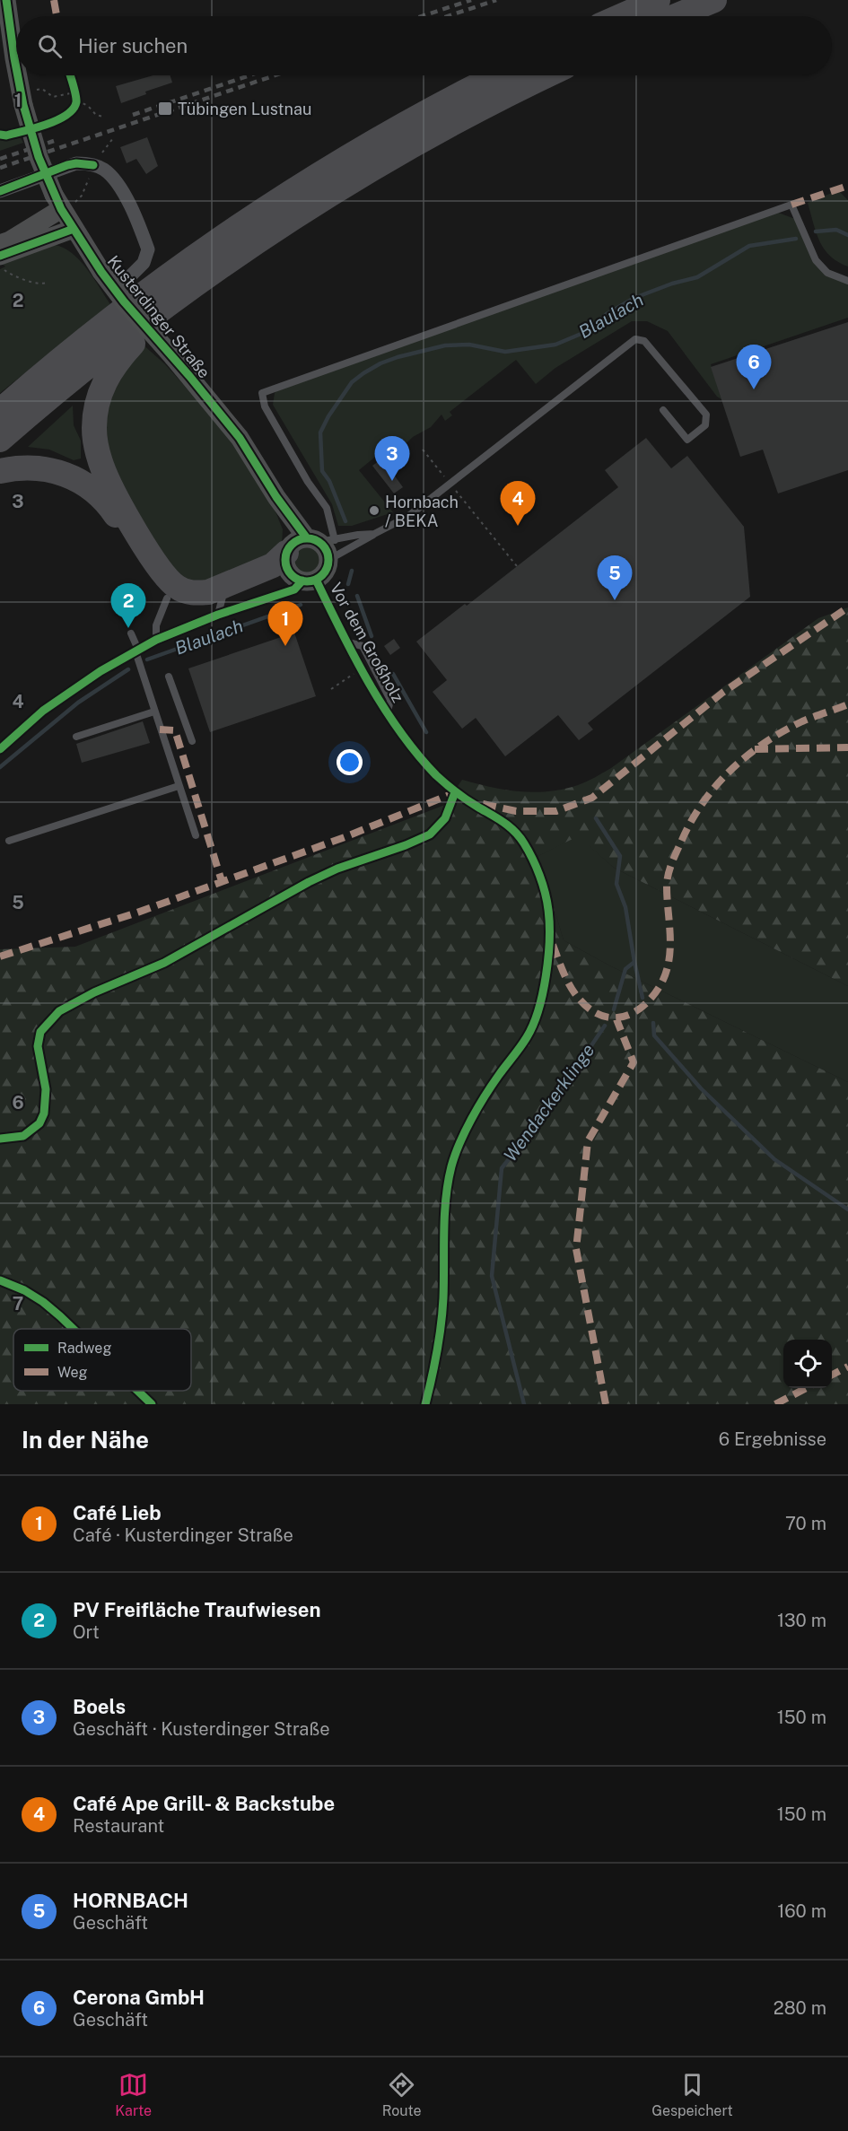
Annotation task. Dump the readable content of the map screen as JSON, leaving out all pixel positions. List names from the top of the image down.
{
  "streets": {
    "street": ["Kusterdinger Straße"],
    "lane": ["Vor dem Großholz"]
  },
  "crossings": [
    ["Kusterdinger Straße", "Vor dem Großholz"]
  ],
  "water": ["Blaulach", "Wendackerklinge"],
  "places": {
    "transit": ["Tübingen Lustnau"],
    "other": ["Hornbach / BEKA"]
  },
  "legend": ["Radweg", "Weg"],
  "page": {
    "search": "Hier suchen",
    "pins": [
      "6",
      "3",
      "4",
      "5",
      "2",
      "1"
    ],
    "heading": ["In der Nähe", "6 Ergebnisse"],
    "list": [
      {
        "mark": "1",
        "name": "Café Lieb",
        "note": "Café · Kusterdinger Straße",
        "value": "70 m"
      },
      {
        "mark": "2",
        "name": "PV Freifläche Traufwiesen",
        "note": "Ort",
        "value": "130 m"
      },
      {
        "mark": "3",
        "name": "Boels",
        "note": "Geschäft · Kusterdinger Straße",
        "value": "150 m"
      },
      {
        "mark": "4",
        "name": "Café Ape Grill- & Backstube",
        "note": "Restaurant",
        "value": "150 m"
      },
      {
        "mark": "5",
        "name": "HORNBACH",
        "note": "Geschäft",
        "value": "160 m"
      },
      {
        "mark": "6",
        "name": "Cerona GmbH",
        "note": "Geschäft",
        "value": "280 m"
      }
    ],
    "nav": ["Karte", "Route", "Gespeichert"]
  },
  "grid": {
    "rows": [
      "1",
      "2",
      "3",
      "4",
      "5",
      "6",
      "7"
    ]
  }
}
